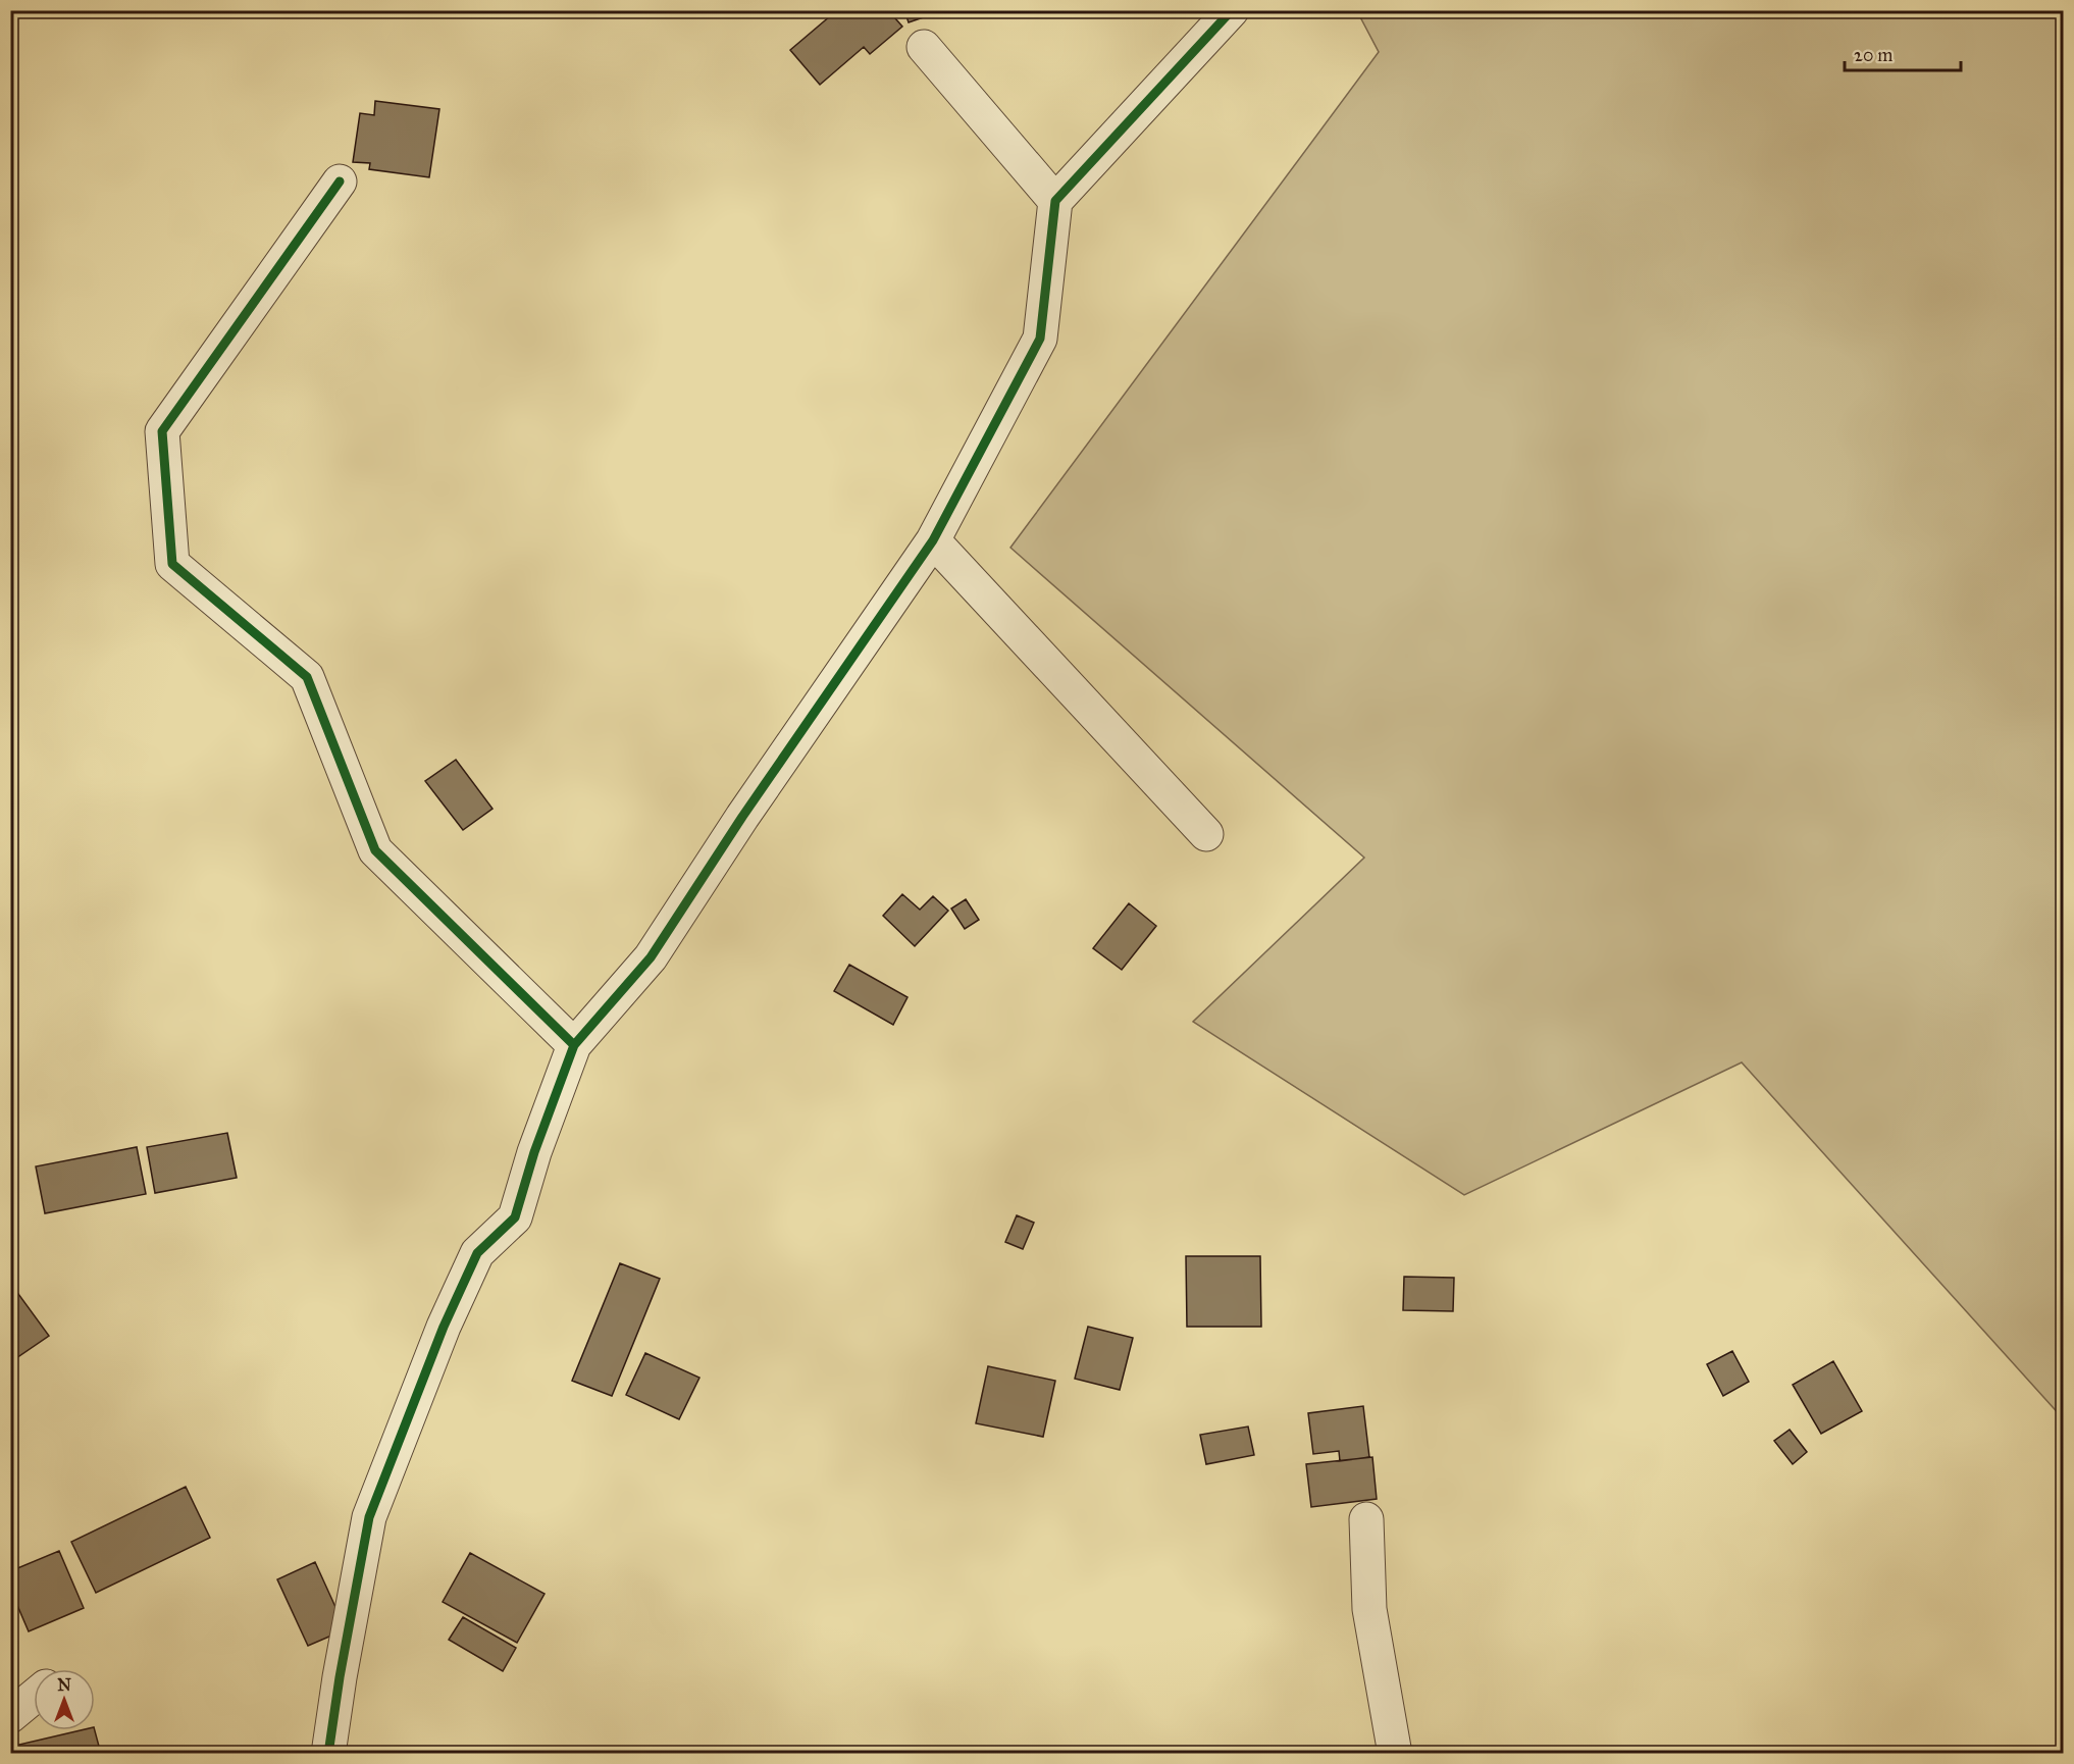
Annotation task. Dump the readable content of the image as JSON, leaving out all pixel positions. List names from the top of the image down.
{
  "scale_bar": "20 m",
  "north": "top"
}
